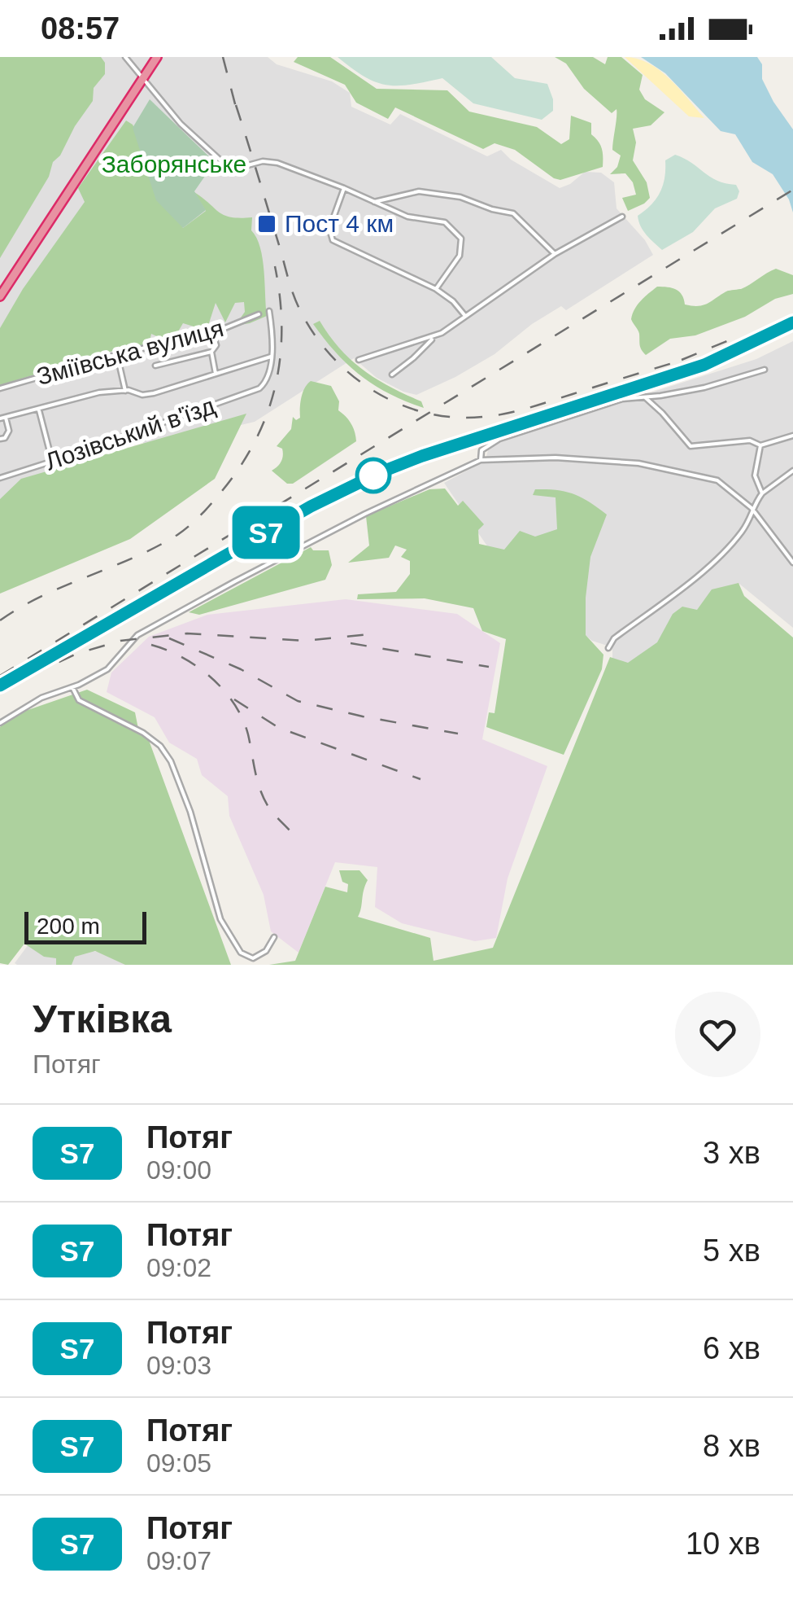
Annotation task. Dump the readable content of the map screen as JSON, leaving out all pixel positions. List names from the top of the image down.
{
  "streets": {
    "street": ["Зміївська вулиця", "Лозівський в'їзд"]
  },
  "parks": ["Заборянське"],
  "places": {
    "transit": ["Пост 4 км"]
  },
  "scale_bar": "200 m",
  "page": {
    "status": "08:57",
    "on_map": "S7",
    "scale": "200 m",
    "heading": ["Уткiвка", "Потяг"],
    "list": [
      {
        "mark": "S7",
        "name": "Потяг",
        "note": "09:00",
        "value": "3 хв"
      },
      {
        "mark": "S7",
        "name": "Потяг",
        "note": "09:02",
        "value": "5 хв"
      },
      {
        "mark": "S7",
        "name": "Потяг",
        "note": "09:03",
        "value": "6 хв"
      },
      {
        "mark": "S7",
        "name": "Потяг",
        "note": "09:05",
        "value": "8 хв"
      },
      {
        "mark": "S7",
        "name": "Потяг",
        "note": "09:07",
        "value": "10 хв"
      }
    ]
  }
}
